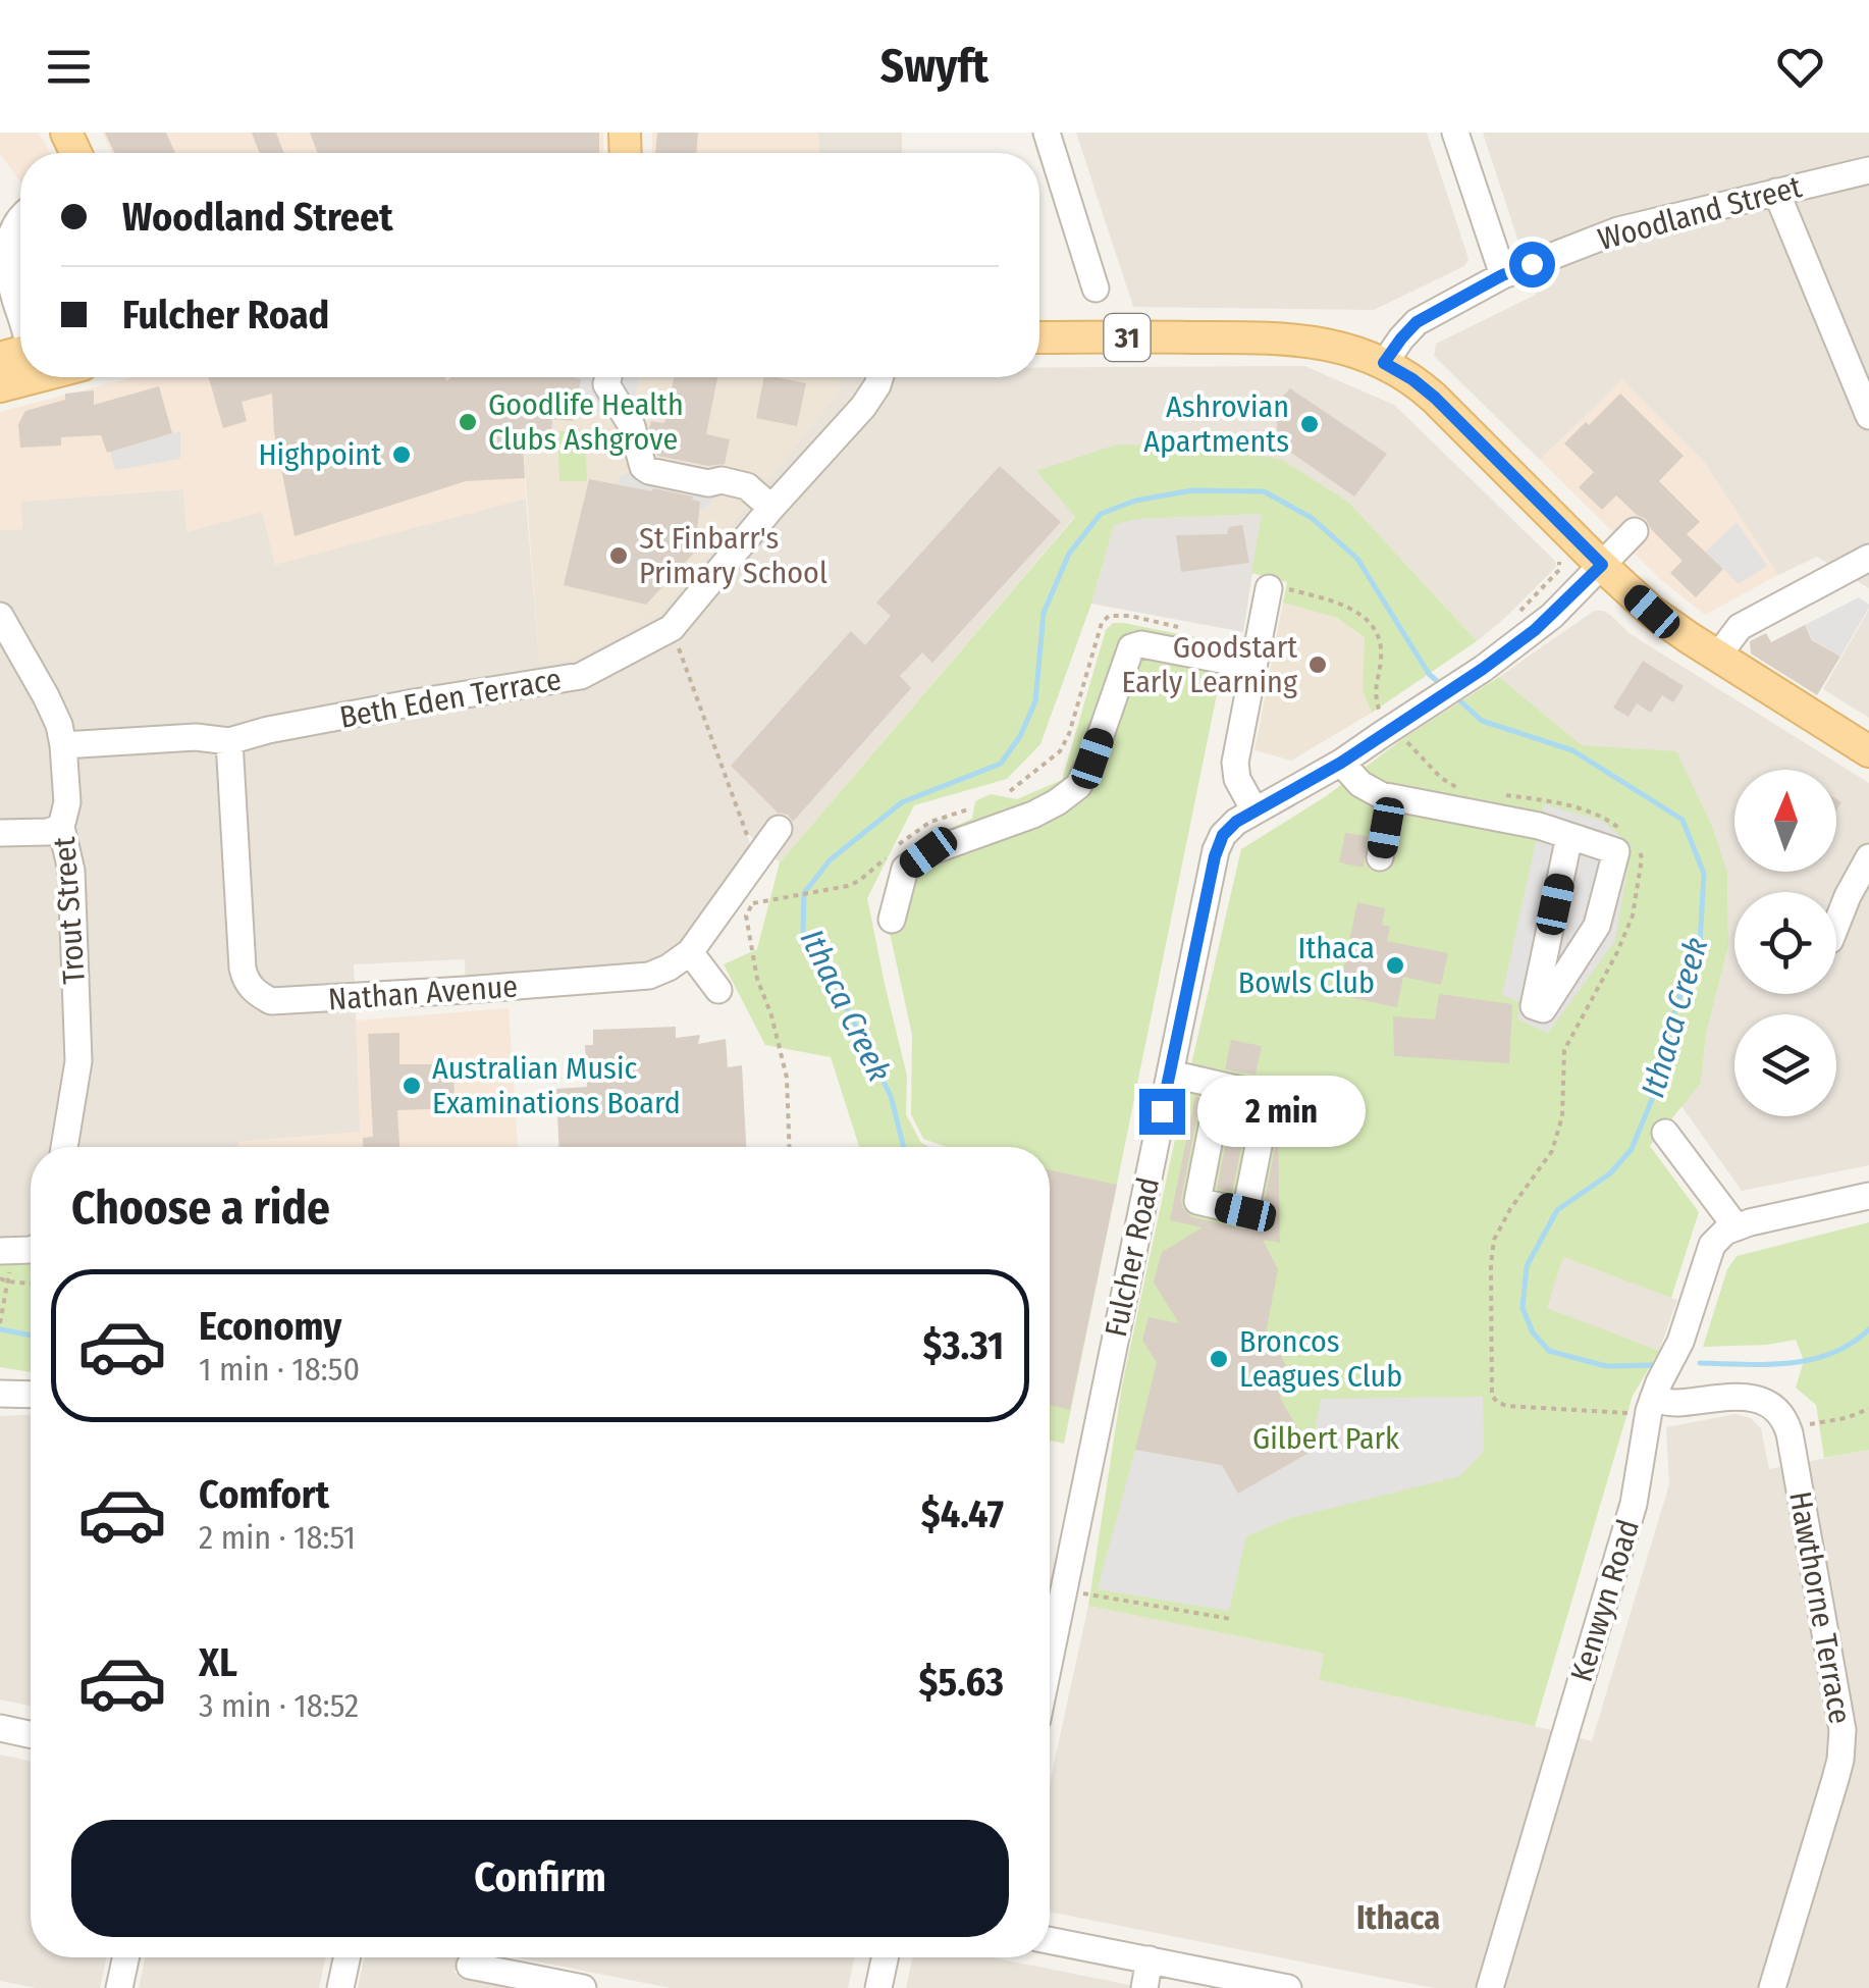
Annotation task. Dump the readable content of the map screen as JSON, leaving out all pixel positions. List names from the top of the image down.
{
  "streets": {
    "main road": ["31"],
    "street": [
      "Woodland Street",
      "Beth Eden Terrace",
      "Trout Street",
      "Nathan Avenue",
      "Fulcher Road",
      "Kenwyn Road",
      "Hawthorne Terrace"
    ]
  },
  "crossings": [
    ["Woodland Street", "31"],
    ["31", "Fulcher Road"],
    ["Beth Eden Terrace", "Trout Street"],
    ["Beth Eden Terrace", "Nathan Avenue"]
  ],
  "districts": ["Ithaca"],
  "water": ["Ithaca Creek"],
  "parks": ["Gilbert Park"],
  "places": [
    "Goodlife Health Clubs Ashgrove",
    "Ashrovian Apartments",
    "Highpoint",
    "St Finbarr's Primary School",
    "Goodstart Early Learning",
    "Ithaca Bowls Club",
    "Australian Music Examinations Board",
    "Broncos Leagues Club"
  ],
  "north": "top",
  "page": {
    "header": "Swyft",
    "banner": ["Woodland Street", "Fulcher Road"],
    "bubble": "2 min",
    "heading": "Choose a ride",
    "list": [
      {
        "name": "Economy",
        "note": "1 min · 18:50",
        "value": "$3.31"
      },
      {
        "name": "Comfort",
        "note": "2 min · 18:51",
        "value": "$4.47"
      },
      {
        "name": "XL",
        "note": "3 min · 18:52",
        "value": "$5.63"
      }
    ],
    "buttons": "Confirm"
  }
}
